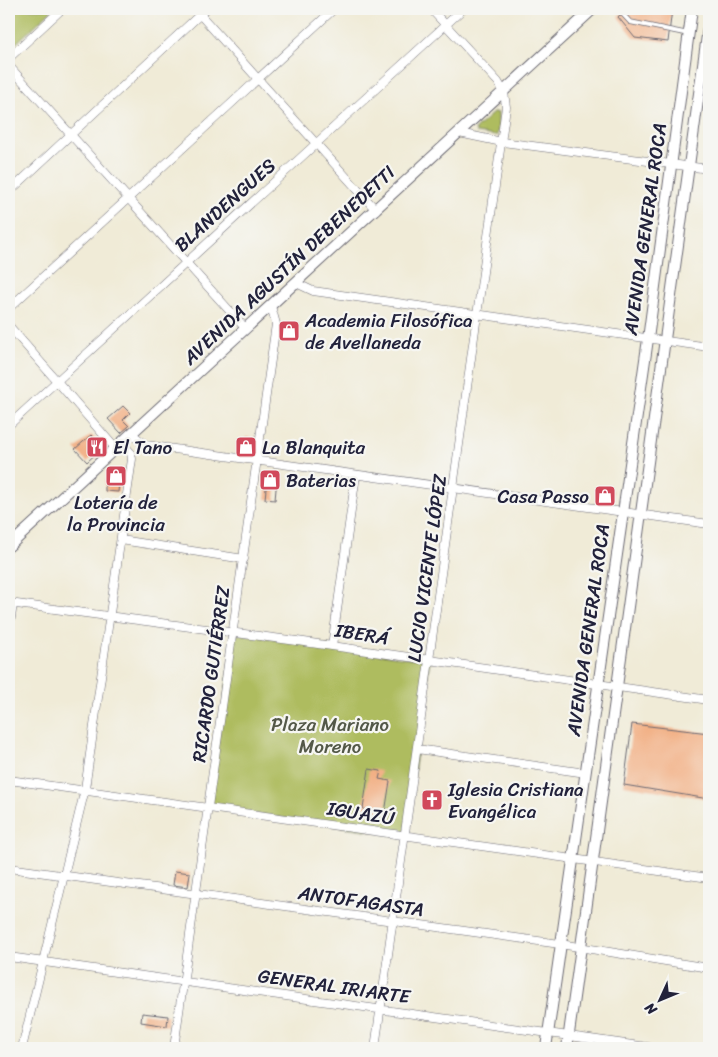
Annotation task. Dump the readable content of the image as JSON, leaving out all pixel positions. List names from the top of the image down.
{
  "streets": {
    "main road": ["AVENIDA GENERAL ROCA", "AVENIDA AGUSTÍN DEBENEDETTI"],
    "street": [
      "BLANDENGUES",
      "LUCIO VICENTE LÓPEZ",
      "IBERÁ",
      "RICARDO GUTIÉRREZ",
      "IGUAZÚ",
      "ANTOFAGASTA",
      "GENERAL IRIARTE"
    ]
  },
  "crossings": [
    ["AVENIDA GENERAL ROCA", "IBERÁ"],
    ["AVENIDA GENERAL ROCA", "IGUAZÚ"],
    ["AVENIDA GENERAL ROCA", "ANTOFAGASTA"],
    ["AVENIDA GENERAL ROCA", "GENERAL IRIARTE"],
    ["AVENIDA AGUSTÍN DEBENEDETTI", "LUCIO VICENTE LÓPEZ"],
    ["AVENIDA AGUSTÍN DEBENEDETTI", "RICARDO GUTIÉRREZ"],
    ["LUCIO VICENTE LÓPEZ", "IBERÁ"],
    ["LUCIO VICENTE LÓPEZ", "IGUAZÚ"],
    ["LUCIO VICENTE LÓPEZ", "ANTOFAGASTA"],
    ["LUCIO VICENTE LÓPEZ", "GENERAL IRIARTE"],
    ["IBERÁ", "RICARDO GUTIÉRREZ"],
    ["RICARDO GUTIÉRREZ", "IGUAZÚ"],
    ["RICARDO GUTIÉRREZ", "ANTOFAGASTA"],
    ["RICARDO GUTIÉRREZ", "GENERAL IRIARTE"]
  ],
  "parks": ["Plaza Mariano Moreno"],
  "places": {
    "shop": [
      "Academia Filosófica de Avellaneda",
      "La Blanquita",
      "Lotería de la Provincia",
      "Baterias",
      "Casa Passo"
    ],
    "restaurant": ["El Tano"],
    "church": ["Iglesia Cristiana Evangélica"]
  },
  "north": "bottom left"
}
